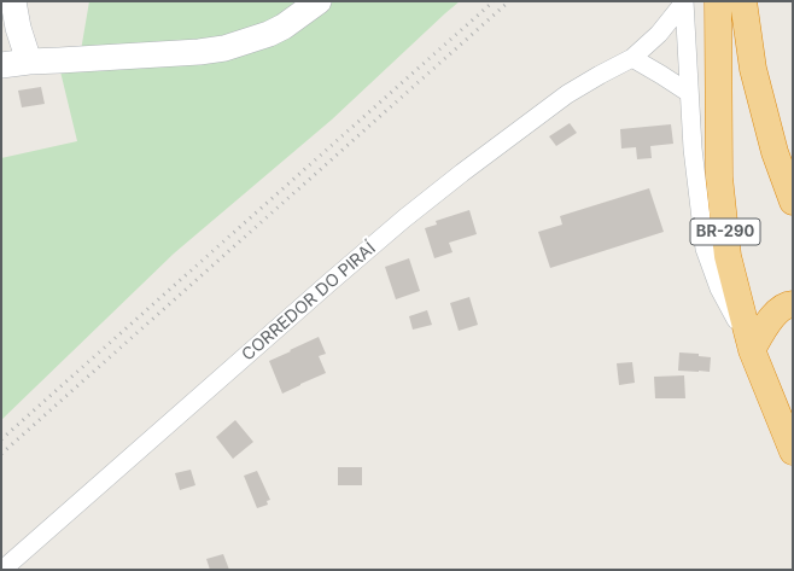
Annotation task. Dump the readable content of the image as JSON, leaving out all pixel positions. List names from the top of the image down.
{
  "streets": {
    "highway": ["BR-290"],
    "street": ["CORREDOR DO PIRAÍ"]
  }
}
